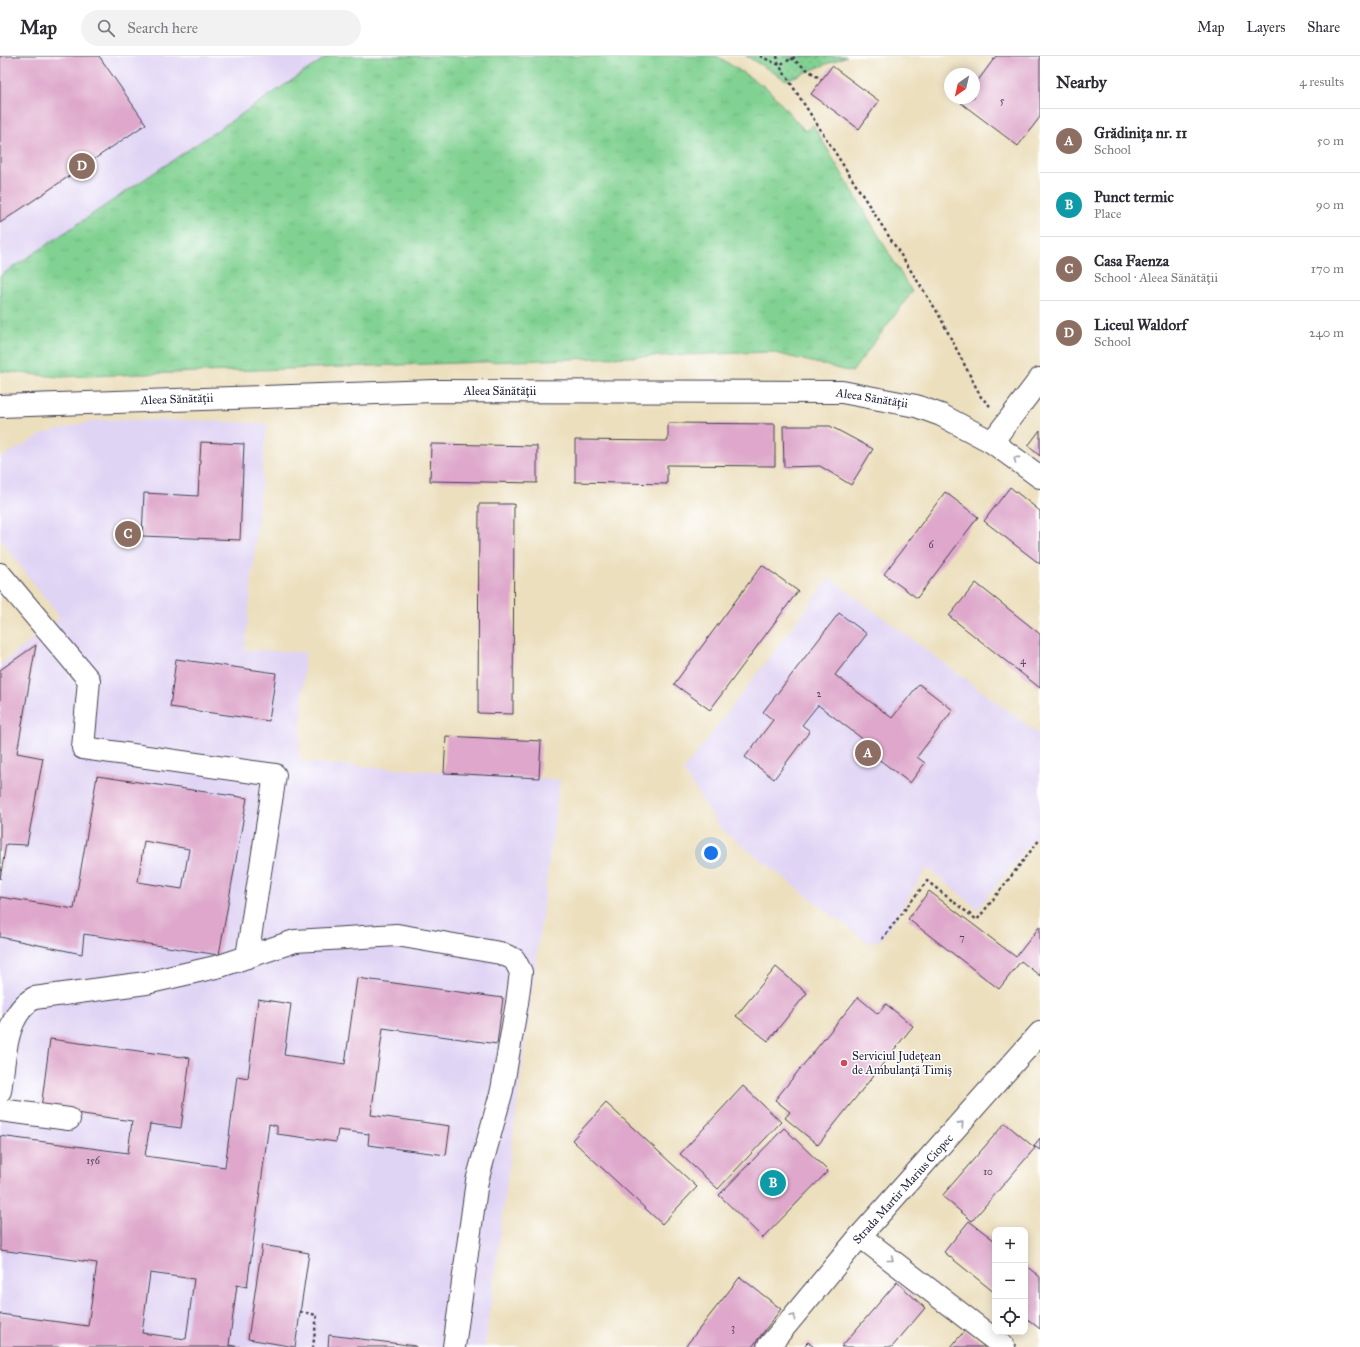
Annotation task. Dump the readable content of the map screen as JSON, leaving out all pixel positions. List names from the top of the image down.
{
  "streets": {
    "street": ["Aleea Sănătății", "Strada Martir Marius Ciopec"]
  },
  "one_way": ["Strada Martir Marius Ciopec"],
  "places": ["Serviciul Județean de Ambulanță Timiș"],
  "house_numbers": [
    "5",
    "6",
    "4",
    "2",
    "7",
    "156",
    "10",
    "3"
  ],
  "north": "bottom left",
  "page": {
    "header": "Map",
    "search": "Search here",
    "nav": ["Map", "Layers", "Share"],
    "heading": ["Nearby", "4 results"],
    "list": [
      {
        "mark": "A",
        "name": "Grădinița nr. 11",
        "note": "School",
        "value": "50 m"
      },
      {
        "mark": "B",
        "name": "Punct termic",
        "note": "Place",
        "value": "90 m"
      },
      {
        "mark": "C",
        "name": "Casa Faenza",
        "note": "School · Aleea Sănătății",
        "value": "170 m"
      },
      {
        "mark": "D",
        "name": "Liceul Waldorf",
        "note": "School",
        "value": "240 m"
      }
    ],
    "pins": [
      "D",
      "C",
      "A",
      "B"
    ],
    "map_buttons": ["+", "−"]
  }
}
